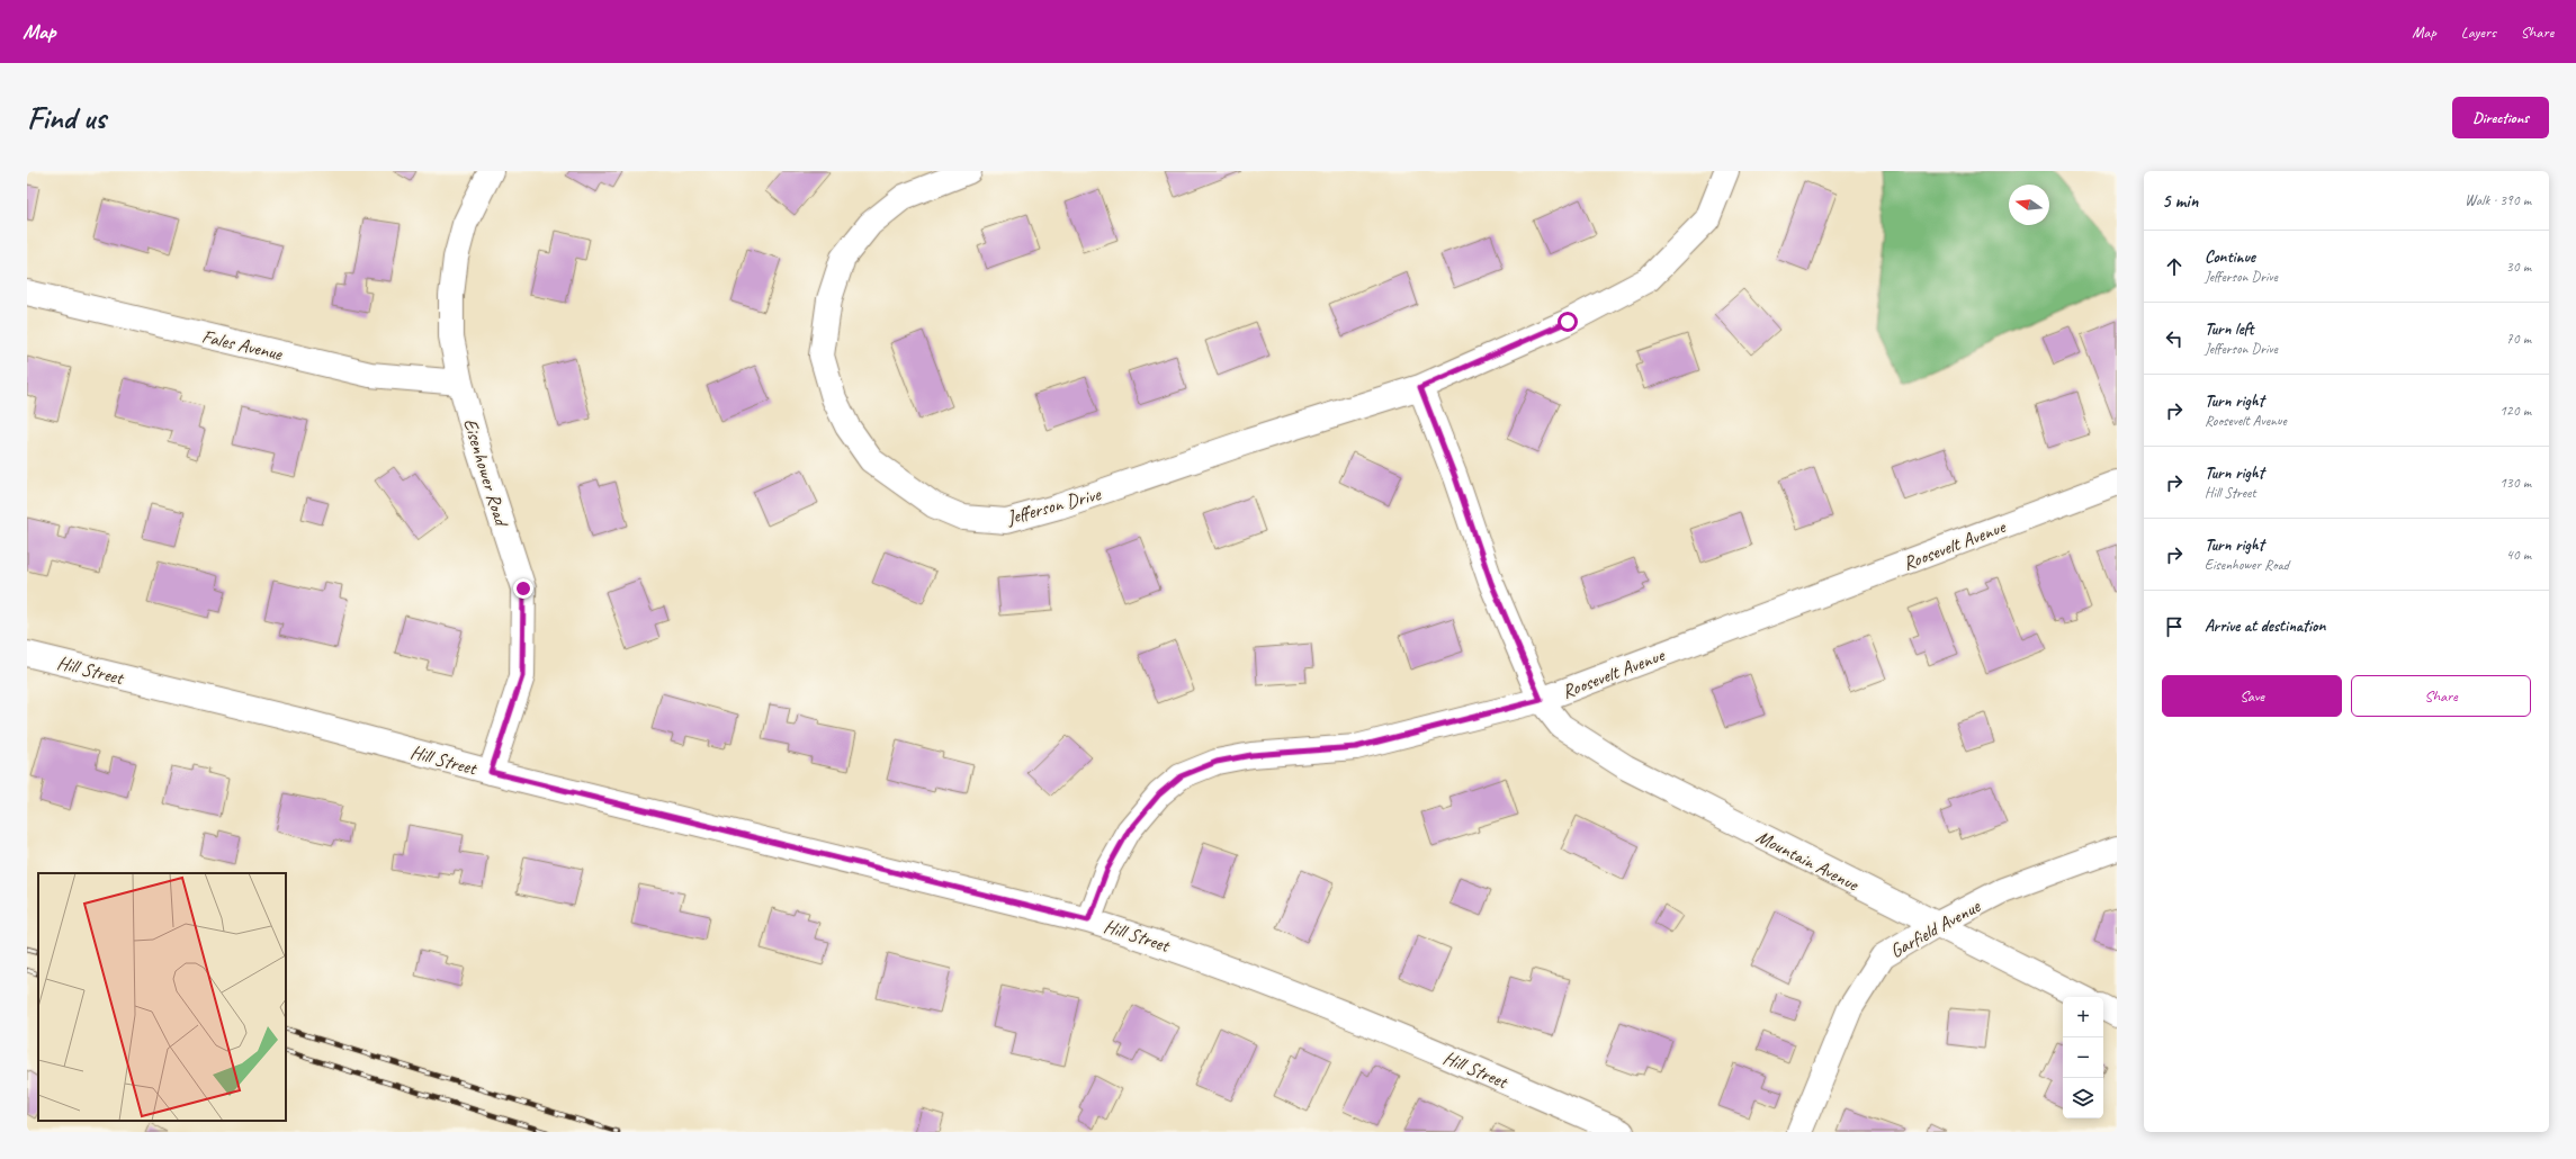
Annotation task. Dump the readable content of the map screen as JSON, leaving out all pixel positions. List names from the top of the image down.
{
  "streets": {
    "street": [
      "Fales Avenue",
      "Eisenhower Road",
      "Jefferson Drive",
      "Roosevelt Avenue",
      "Hill Street",
      "Mountain Avenue",
      "Garfield Avenue"
    ]
  },
  "crossings": [
    ["Fales Avenue", "Eisenhower Road"],
    ["Eisenhower Road", "Hill Street"],
    ["Roosevelt Avenue", "Hill Street"],
    ["Roosevelt Avenue", "Mountain Avenue"],
    ["Mountain Avenue", "Garfield Avenue"]
  ],
  "north": "left",
  "page": {
    "header": "Map",
    "nav": ["Map", "Layers", "Share"],
    "buttons": [
      "Directions",
      ["Save", "Share"]
    ],
    "title": "Find us",
    "heading": ["5 min", "Walk · 390 m"],
    "list": [
      ["Continue", "Jefferson Drive", "30 m"],
      ["Turn left", "Jefferson Drive", "70 m"],
      ["Turn right", "Roosevelt Avenue", "120 m"],
      ["Turn right", "Hill Street", "130 m"],
      ["Turn right", "Eisenhower Road", "40 m"],
      "Arrive at destination"
    ],
    "map_buttons": ["+", "−"]
  }
}
